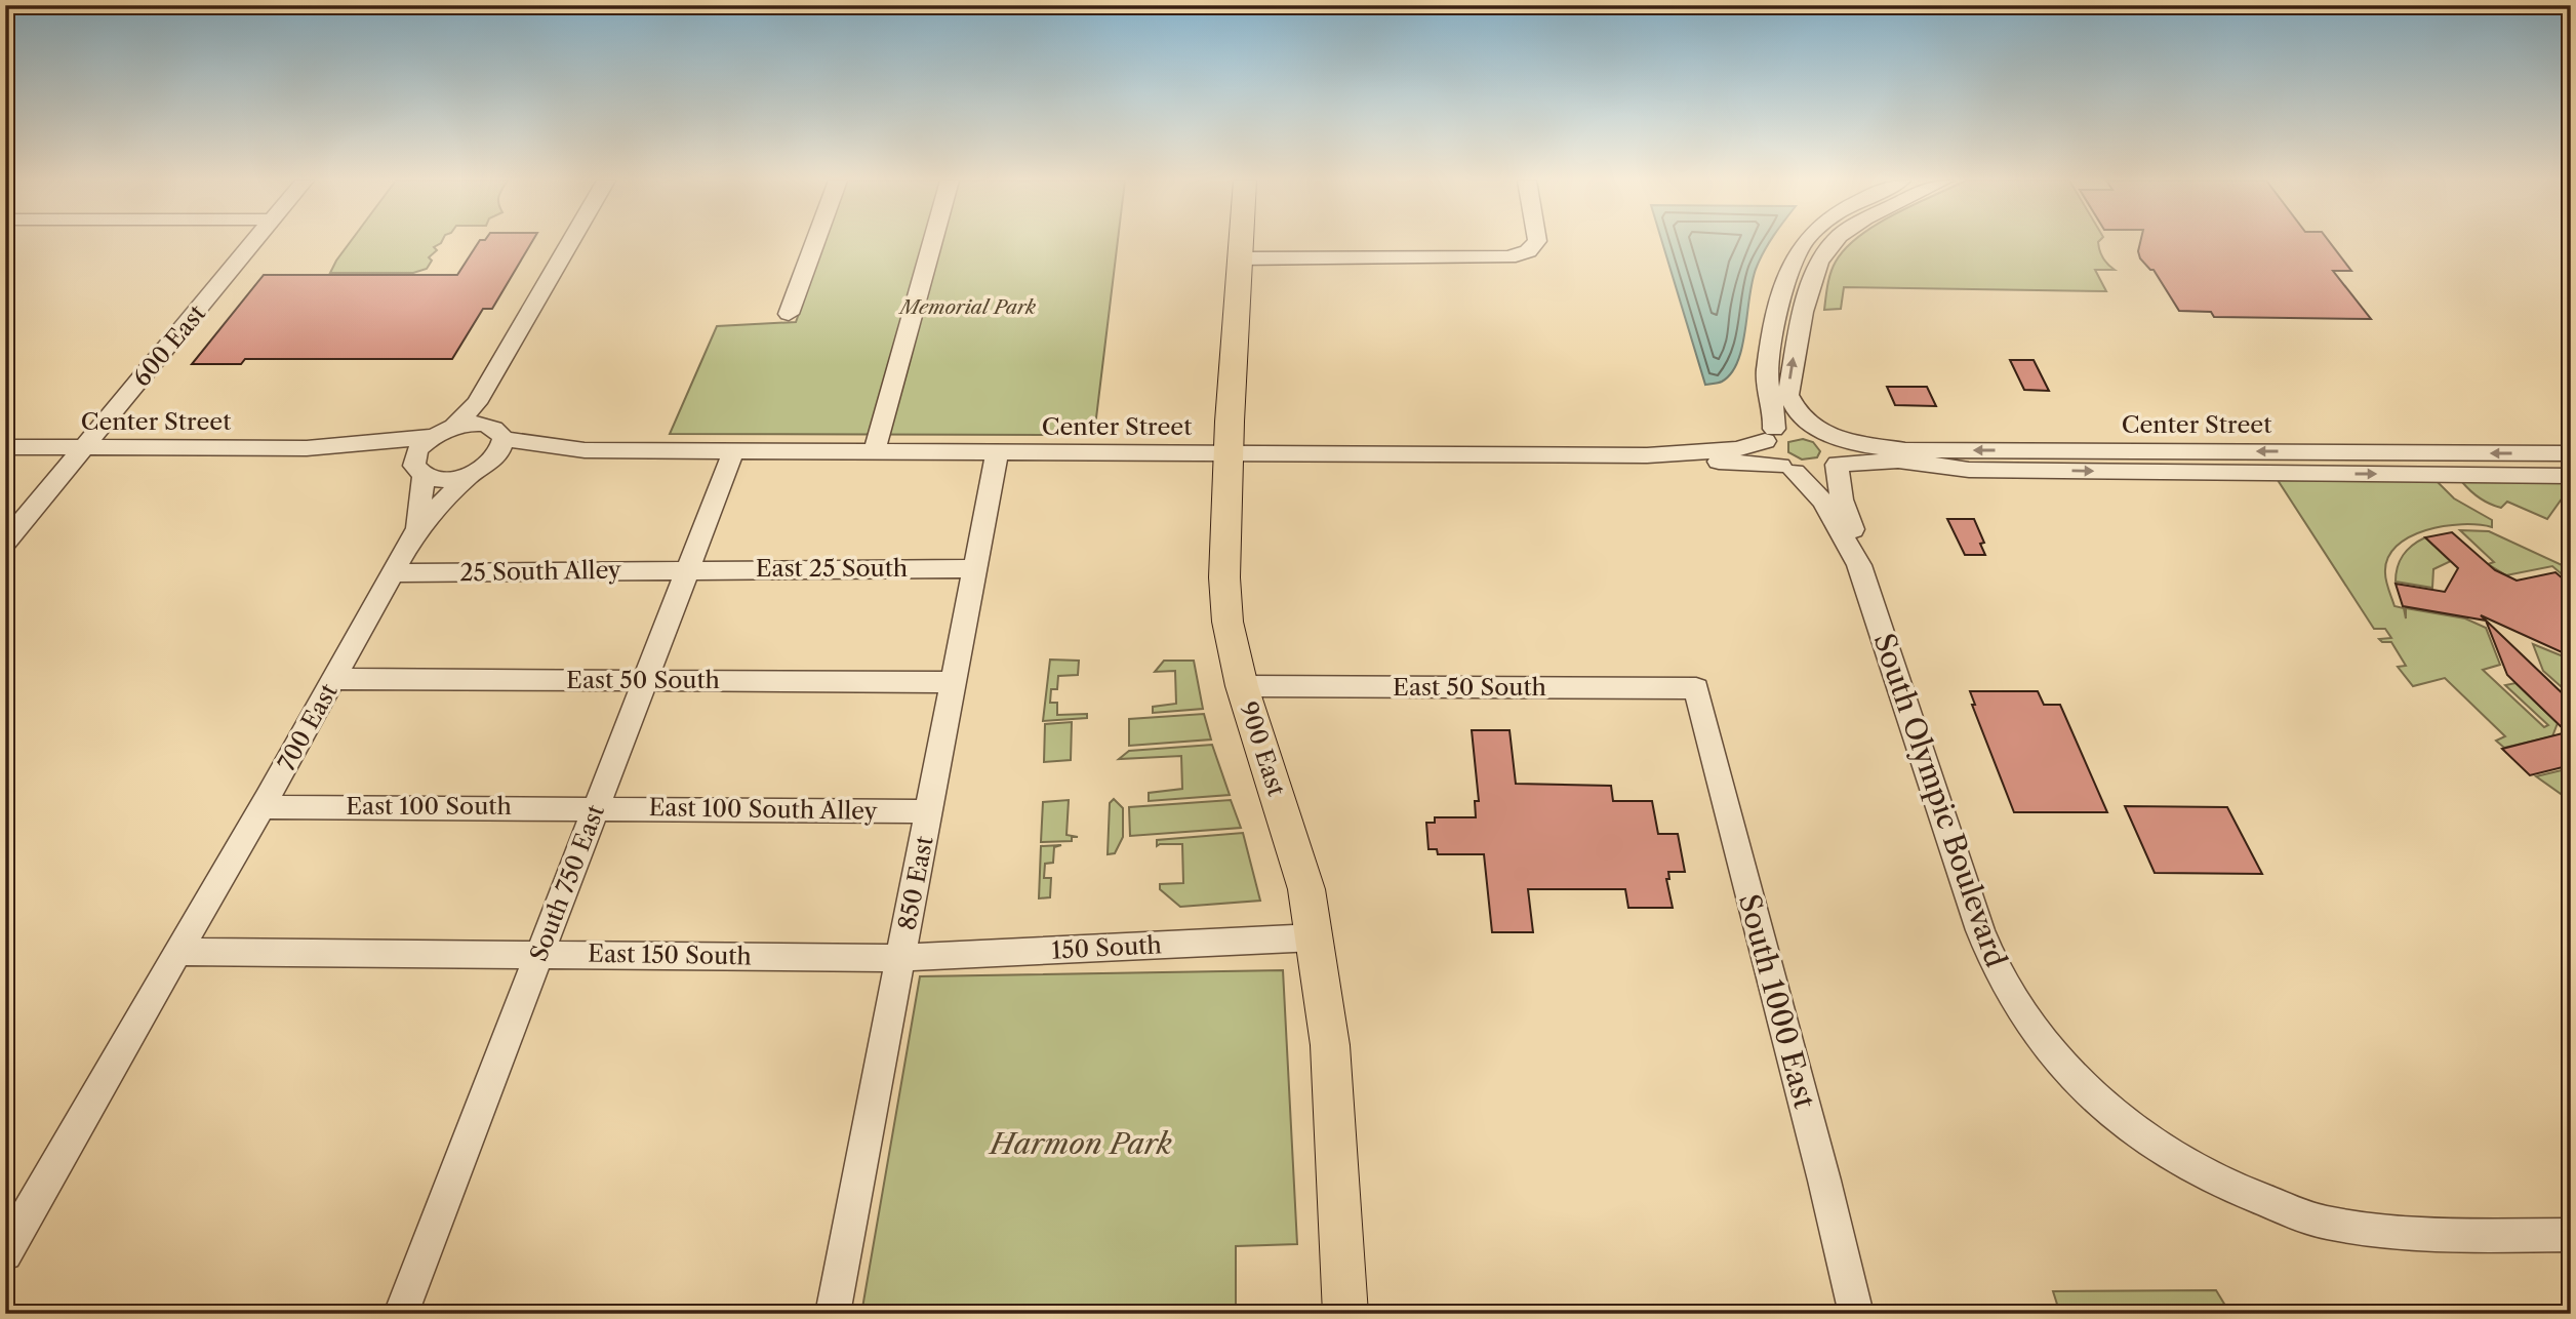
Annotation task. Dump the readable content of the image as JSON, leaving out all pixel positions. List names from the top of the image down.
{
  "streets": {
    "main road": ["900 East"],
    "street": [
      "600 East",
      "Center Street",
      "East 25 South",
      "25 South Alley",
      "East 50 South",
      "700 East",
      "South Olympic Boulevard",
      "East 100 South",
      "East 100 South Alley",
      "South 750 East",
      "850 East",
      "150 South",
      "East 150 South",
      "South 1000 East"
    ]
  },
  "crossings": [
    ["600 East", "Center Street"],
    ["Center Street", "700 East"],
    ["Center Street", "900 East"],
    ["Center Street", "South Olympic Boulevard"],
    ["Center Street", "South 750 East"],
    ["Center Street", "850 East"],
    ["East 25 South", "25 South Alley"],
    ["East 25 South", "South 750 East"],
    ["East 25 South", "850 East"],
    ["25 South Alley", "700 East"],
    ["25 South Alley", "South 750 East"],
    ["East 50 South", "700 East"],
    ["East 50 South", "900 East"],
    ["East 50 South", "South 750 East"],
    ["East 50 South", "850 East"],
    ["East 50 South", "South 1000 East"],
    ["700 East", "East 100 South"],
    ["700 East", "East 150 South"],
    ["900 East", "150 South"],
    ["East 100 South", "East 100 South Alley"],
    ["East 100 South", "South 750 East"],
    ["East 100 South Alley", "South 750 East"],
    ["East 100 South Alley", "850 East"],
    ["South 750 East", "East 150 South"],
    ["850 East", "150 South"],
    ["850 East", "East 150 South"],
    ["150 South", "East 150 South"]
  ],
  "parks": ["Memorial Park", "Harmon Park"]
}
